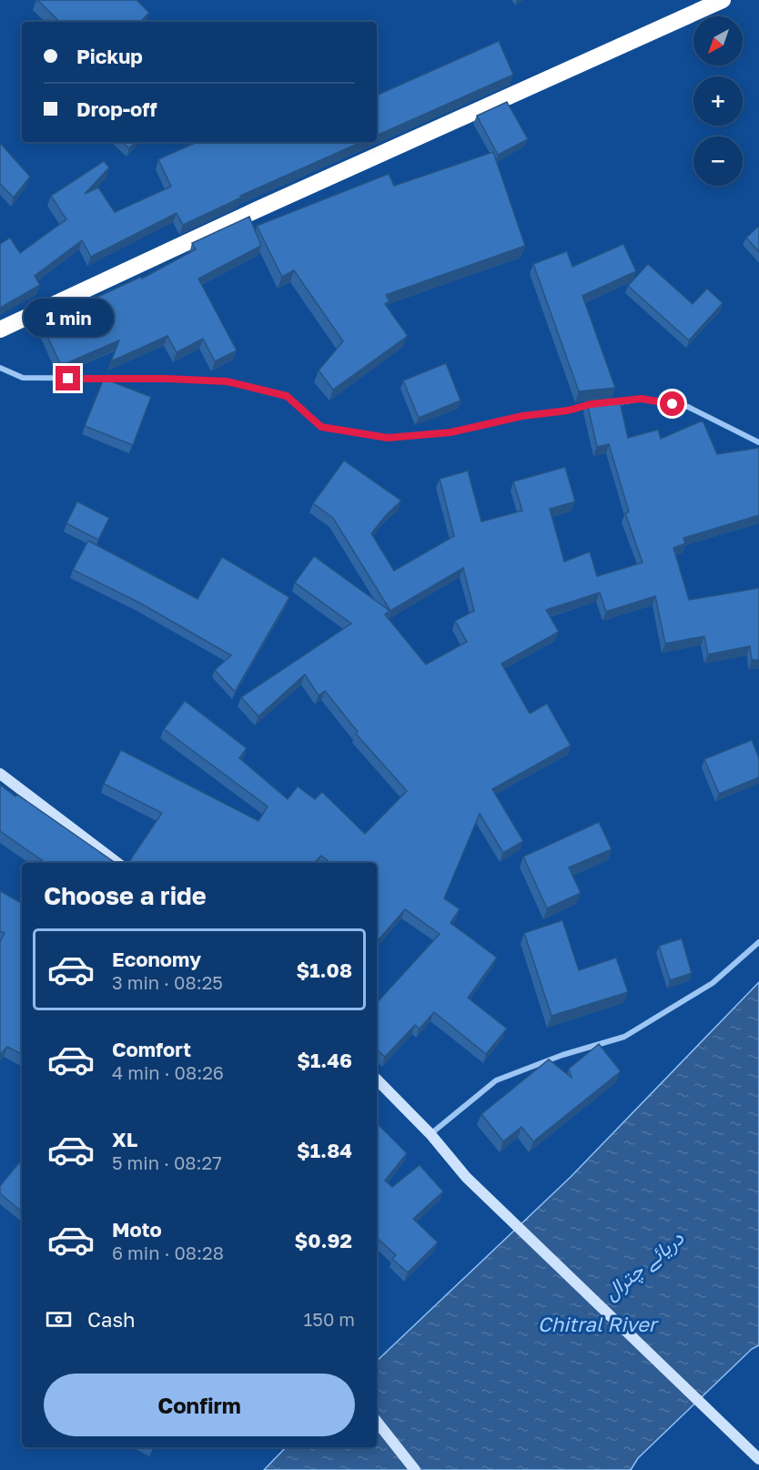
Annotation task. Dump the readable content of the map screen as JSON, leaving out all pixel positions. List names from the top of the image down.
{
  "water": ["دریائے چترال", "Chitral River"],
  "north": "bottom left",
  "page": {
    "map_buttons": ["+", "−"],
    "banner": ["Pickup", "Drop-off"],
    "bubble": "1 min",
    "heading": "Choose a ride",
    "list": [
      {
        "name": "Economy",
        "note": "3 min · 08:25",
        "value": "$1.08"
      },
      {
        "name": "Comfort",
        "note": "4 min · 08:26",
        "value": "$1.46"
      },
      {
        "name": "XL",
        "note": "5 min · 08:27",
        "value": "$1.84"
      },
      {
        "name": "Moto",
        "note": "6 min · 08:28",
        "value": "$0.92"
      }
    ],
    "pay": ["Cash", "150 m"],
    "buttons": "Confirm"
  }
}
